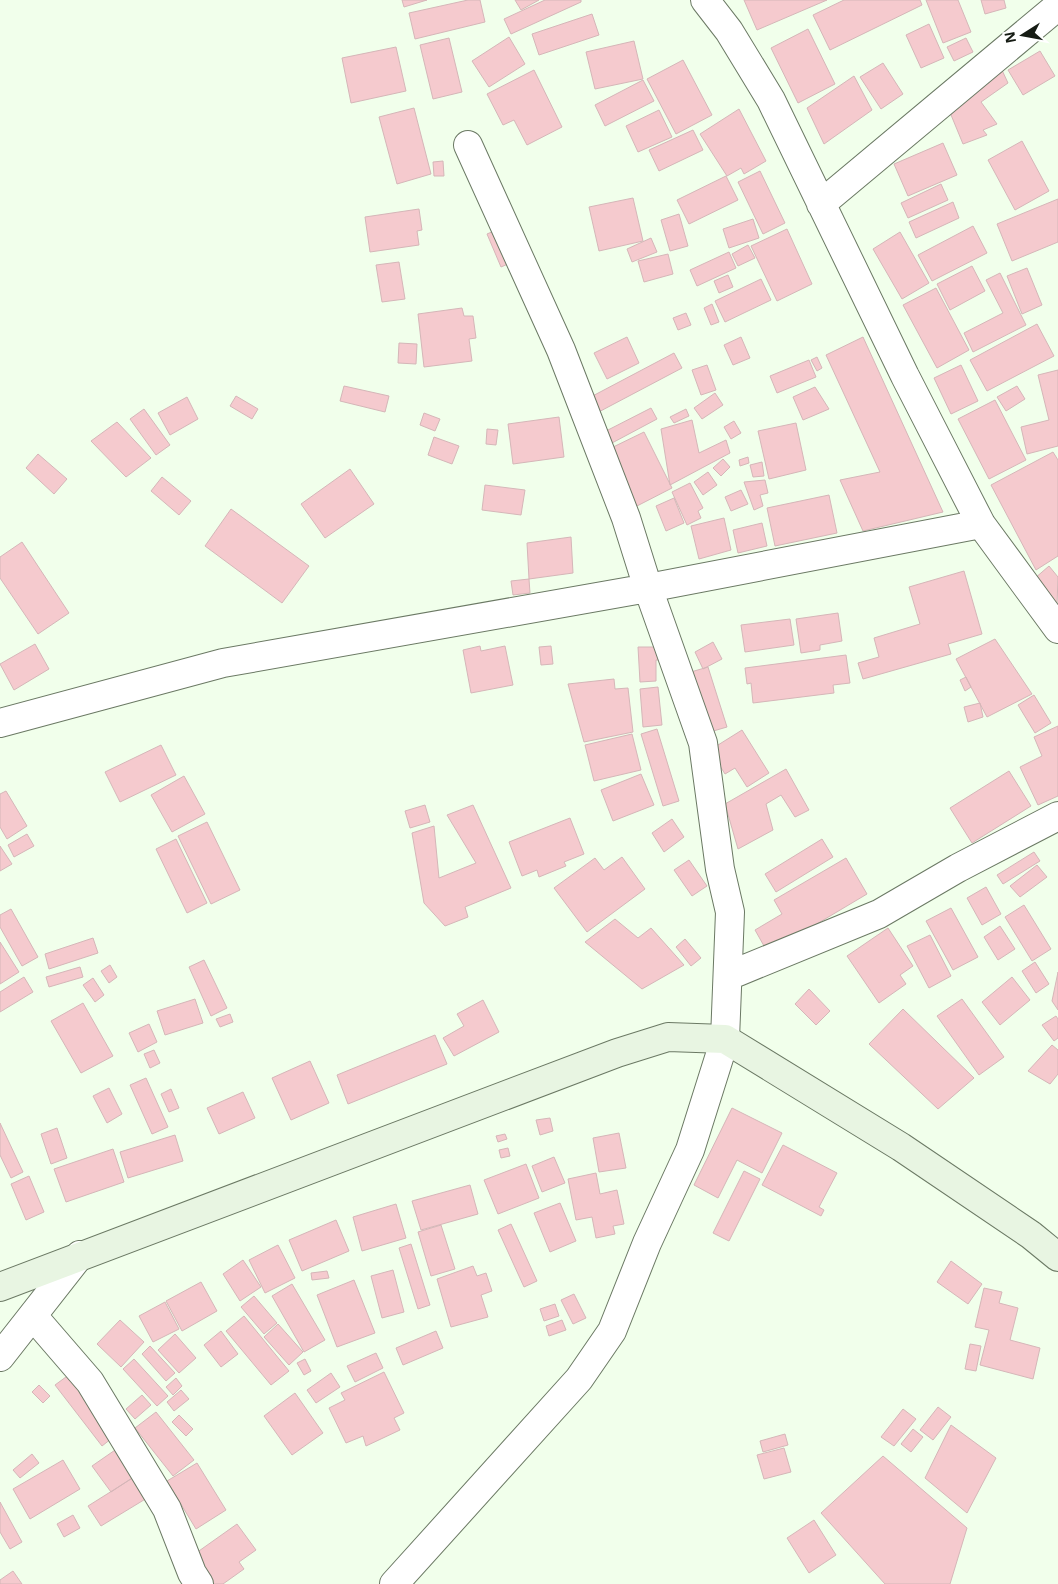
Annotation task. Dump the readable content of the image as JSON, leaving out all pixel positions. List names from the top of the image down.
{
  "north": "left"
}
